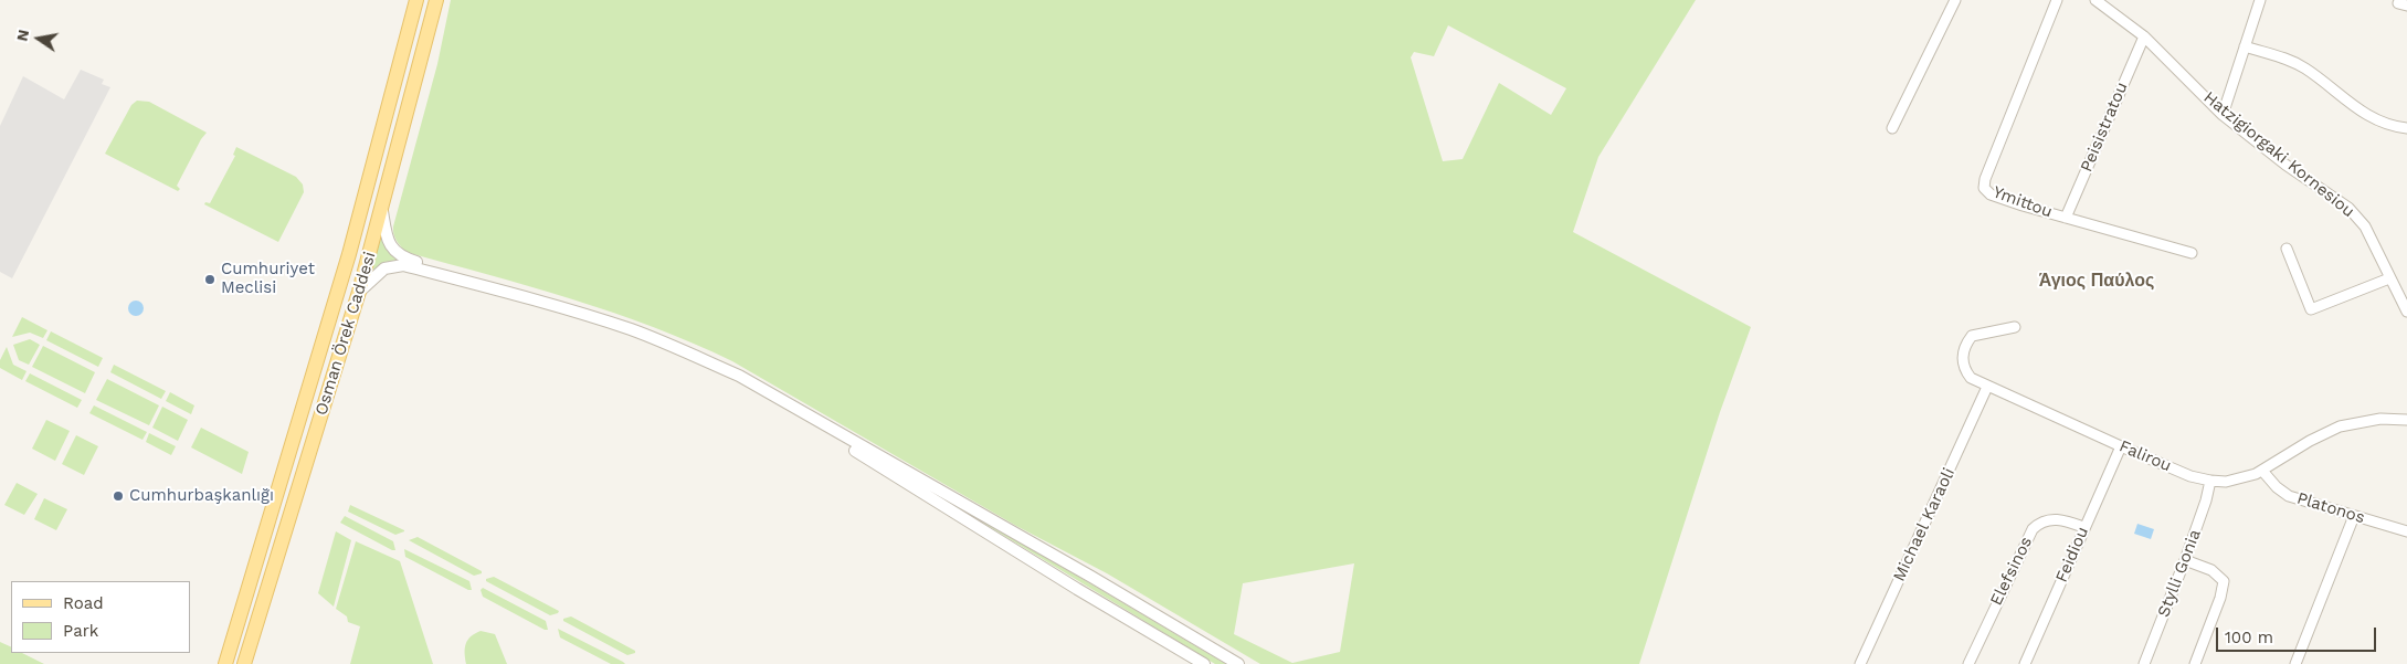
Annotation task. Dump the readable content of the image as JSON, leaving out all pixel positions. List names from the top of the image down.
{
  "streets": {
    "main road": ["Osman Örek Caddesi"],
    "street": [
      "Peisistratou",
      "Hatzigiorgaki Kornesiou",
      "Ymittou",
      "Falirou",
      "Platonos",
      "Michael Karaoli",
      "Feidiou",
      "Elefsinos",
      "Stylli Gonia"
    ]
  },
  "crossings": [
    ["Peisistratou", "Hatzigiorgaki Kornesiou"],
    ["Peisistratou", "Ymittou"],
    ["Falirou", "Platonos"],
    ["Falirou", "Michael Karaoli"],
    ["Falirou", "Feidiou"],
    ["Falirou", "Stylli Gonia"],
    ["Feidiou", "Elefsinos"]
  ],
  "districts": ["Άγιος Παύλος"],
  "places": ["Cumhuriyet Meclisi", "Cumhurbaşkanlığı"],
  "legend": ["Road", "Park"],
  "scale_bar": "100 m",
  "north": "left"
}
